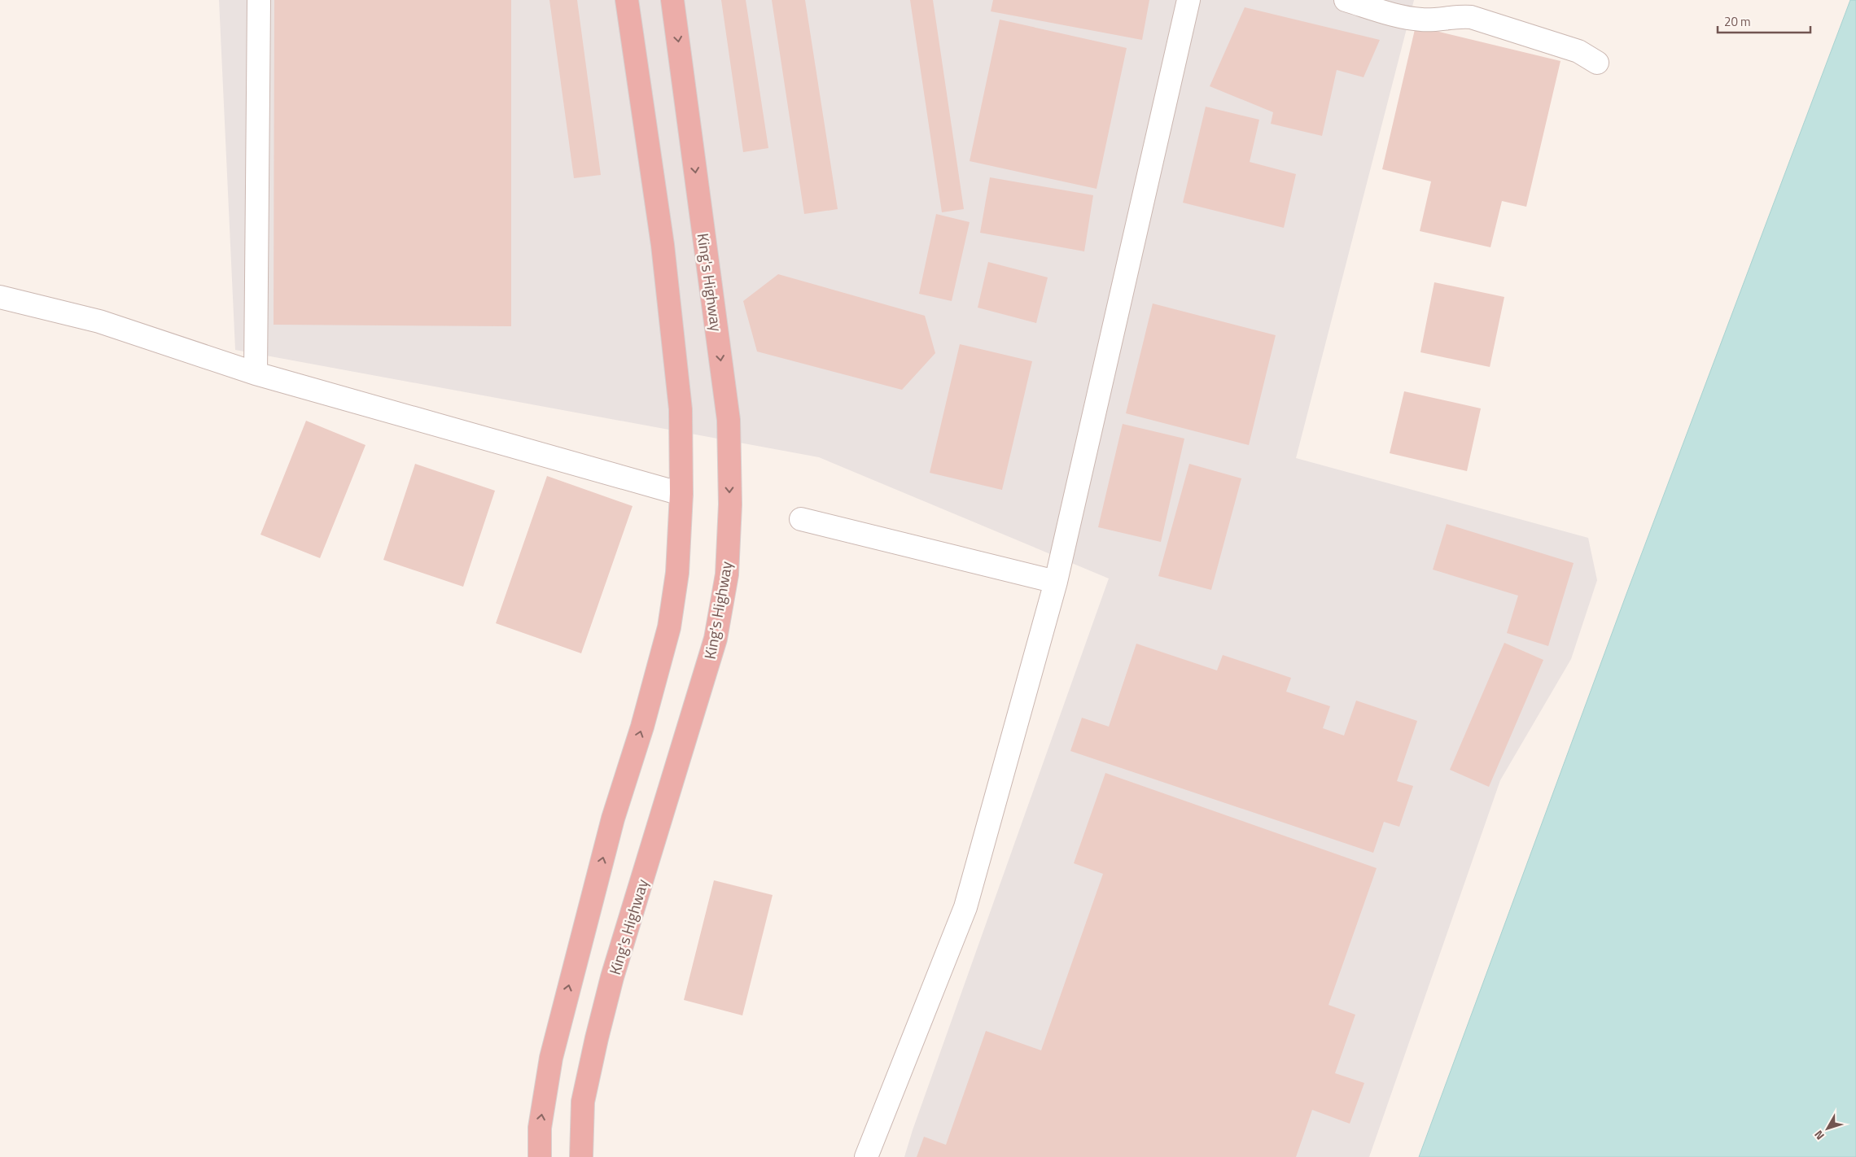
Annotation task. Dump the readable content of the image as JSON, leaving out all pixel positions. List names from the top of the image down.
{
  "streets": {
    "highway": ["King's Highway"]
  },
  "scale_bar": "20 m",
  "north": "bottom left"
}
